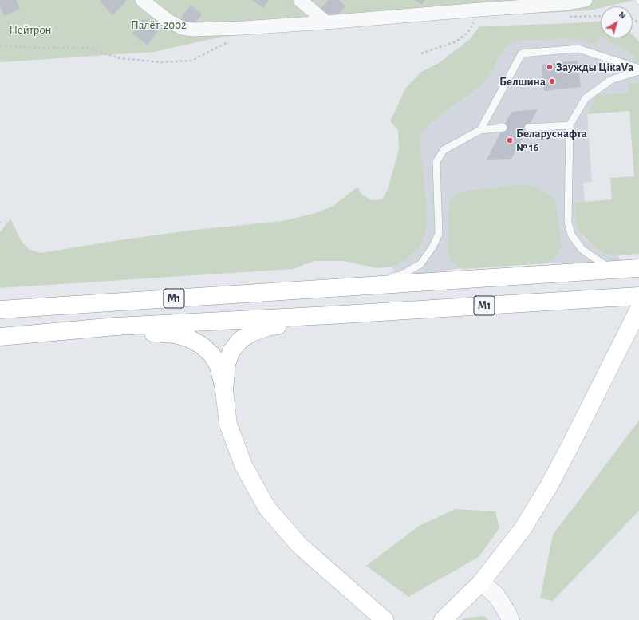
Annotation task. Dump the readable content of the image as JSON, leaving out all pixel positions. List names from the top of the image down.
{
  "streets": {
    "main road": ["М1"]
  },
  "parks": ["Палёт-2002", "Нейтрон"],
  "places": ["Заужды ЦікаVа", "Белшина", "Беларуснафта № 16"],
  "north": "top right"
}
